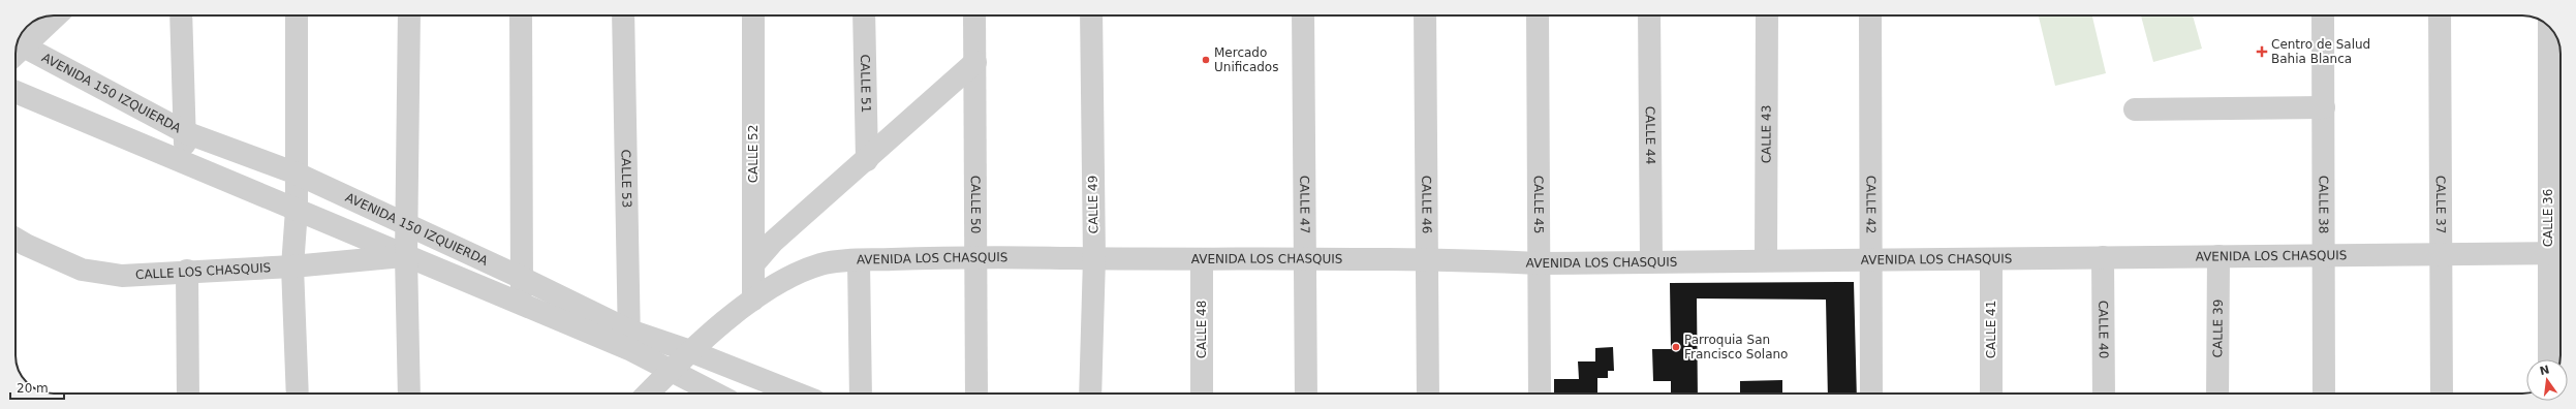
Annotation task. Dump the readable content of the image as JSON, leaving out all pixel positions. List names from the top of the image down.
{
  "streets": {
    "street": [
      "CALLE 51",
      "AVENIDA 150 IZQUIERDA",
      "CALLE 43",
      "CALLE 44",
      "CALLE 52",
      "CALLE 53",
      "CALLE 50",
      "CALLE 49",
      "CALLE 47",
      "CALLE 46",
      "CALLE 45",
      "CALLE 42",
      "CALLE 38",
      "CALLE 37",
      "CALLE 36",
      "AVENIDA LOS CHASQUIS",
      "CALLE LOS CHASQUIS",
      "CALLE 39",
      "CALLE 48",
      "CALLE 41",
      "CALLE 40"
    ]
  },
  "crossings": [
    ["AVENIDA 150 IZQUIERDA", "CALLE 53"],
    ["AVENIDA 150 IZQUIERDA", "AVENIDA LOS CHASQUIS"],
    ["AVENIDA 150 IZQUIERDA", "CALLE LOS CHASQUIS"],
    ["CALLE 43", "AVENIDA LOS CHASQUIS"],
    ["CALLE 44", "AVENIDA LOS CHASQUIS"],
    ["CALLE 52", "AVENIDA LOS CHASQUIS"],
    ["CALLE 50", "AVENIDA LOS CHASQUIS"],
    ["CALLE 49", "AVENIDA LOS CHASQUIS"],
    ["CALLE 47", "AVENIDA LOS CHASQUIS"],
    ["CALLE 46", "AVENIDA LOS CHASQUIS"],
    ["CALLE 45", "AVENIDA LOS CHASQUIS"],
    ["CALLE 42", "AVENIDA LOS CHASQUIS"],
    ["CALLE 38", "AVENIDA LOS CHASQUIS"],
    ["CALLE 37", "AVENIDA LOS CHASQUIS"],
    ["CALLE 36", "AVENIDA LOS CHASQUIS"],
    ["AVENIDA LOS CHASQUIS", "CALLE 39"],
    ["AVENIDA LOS CHASQUIS", "CALLE 48"],
    ["AVENIDA LOS CHASQUIS", "CALLE 41"],
    ["AVENIDA LOS CHASQUIS", "CALLE 40"]
  ],
  "places": {
    "health": ["Centro de Salud Bahia Blanca"],
    "other": ["Mercado Unificados", "Parroquia San Francisco Solano"]
  },
  "scale_bar": "20 m",
  "north": "top"
}
